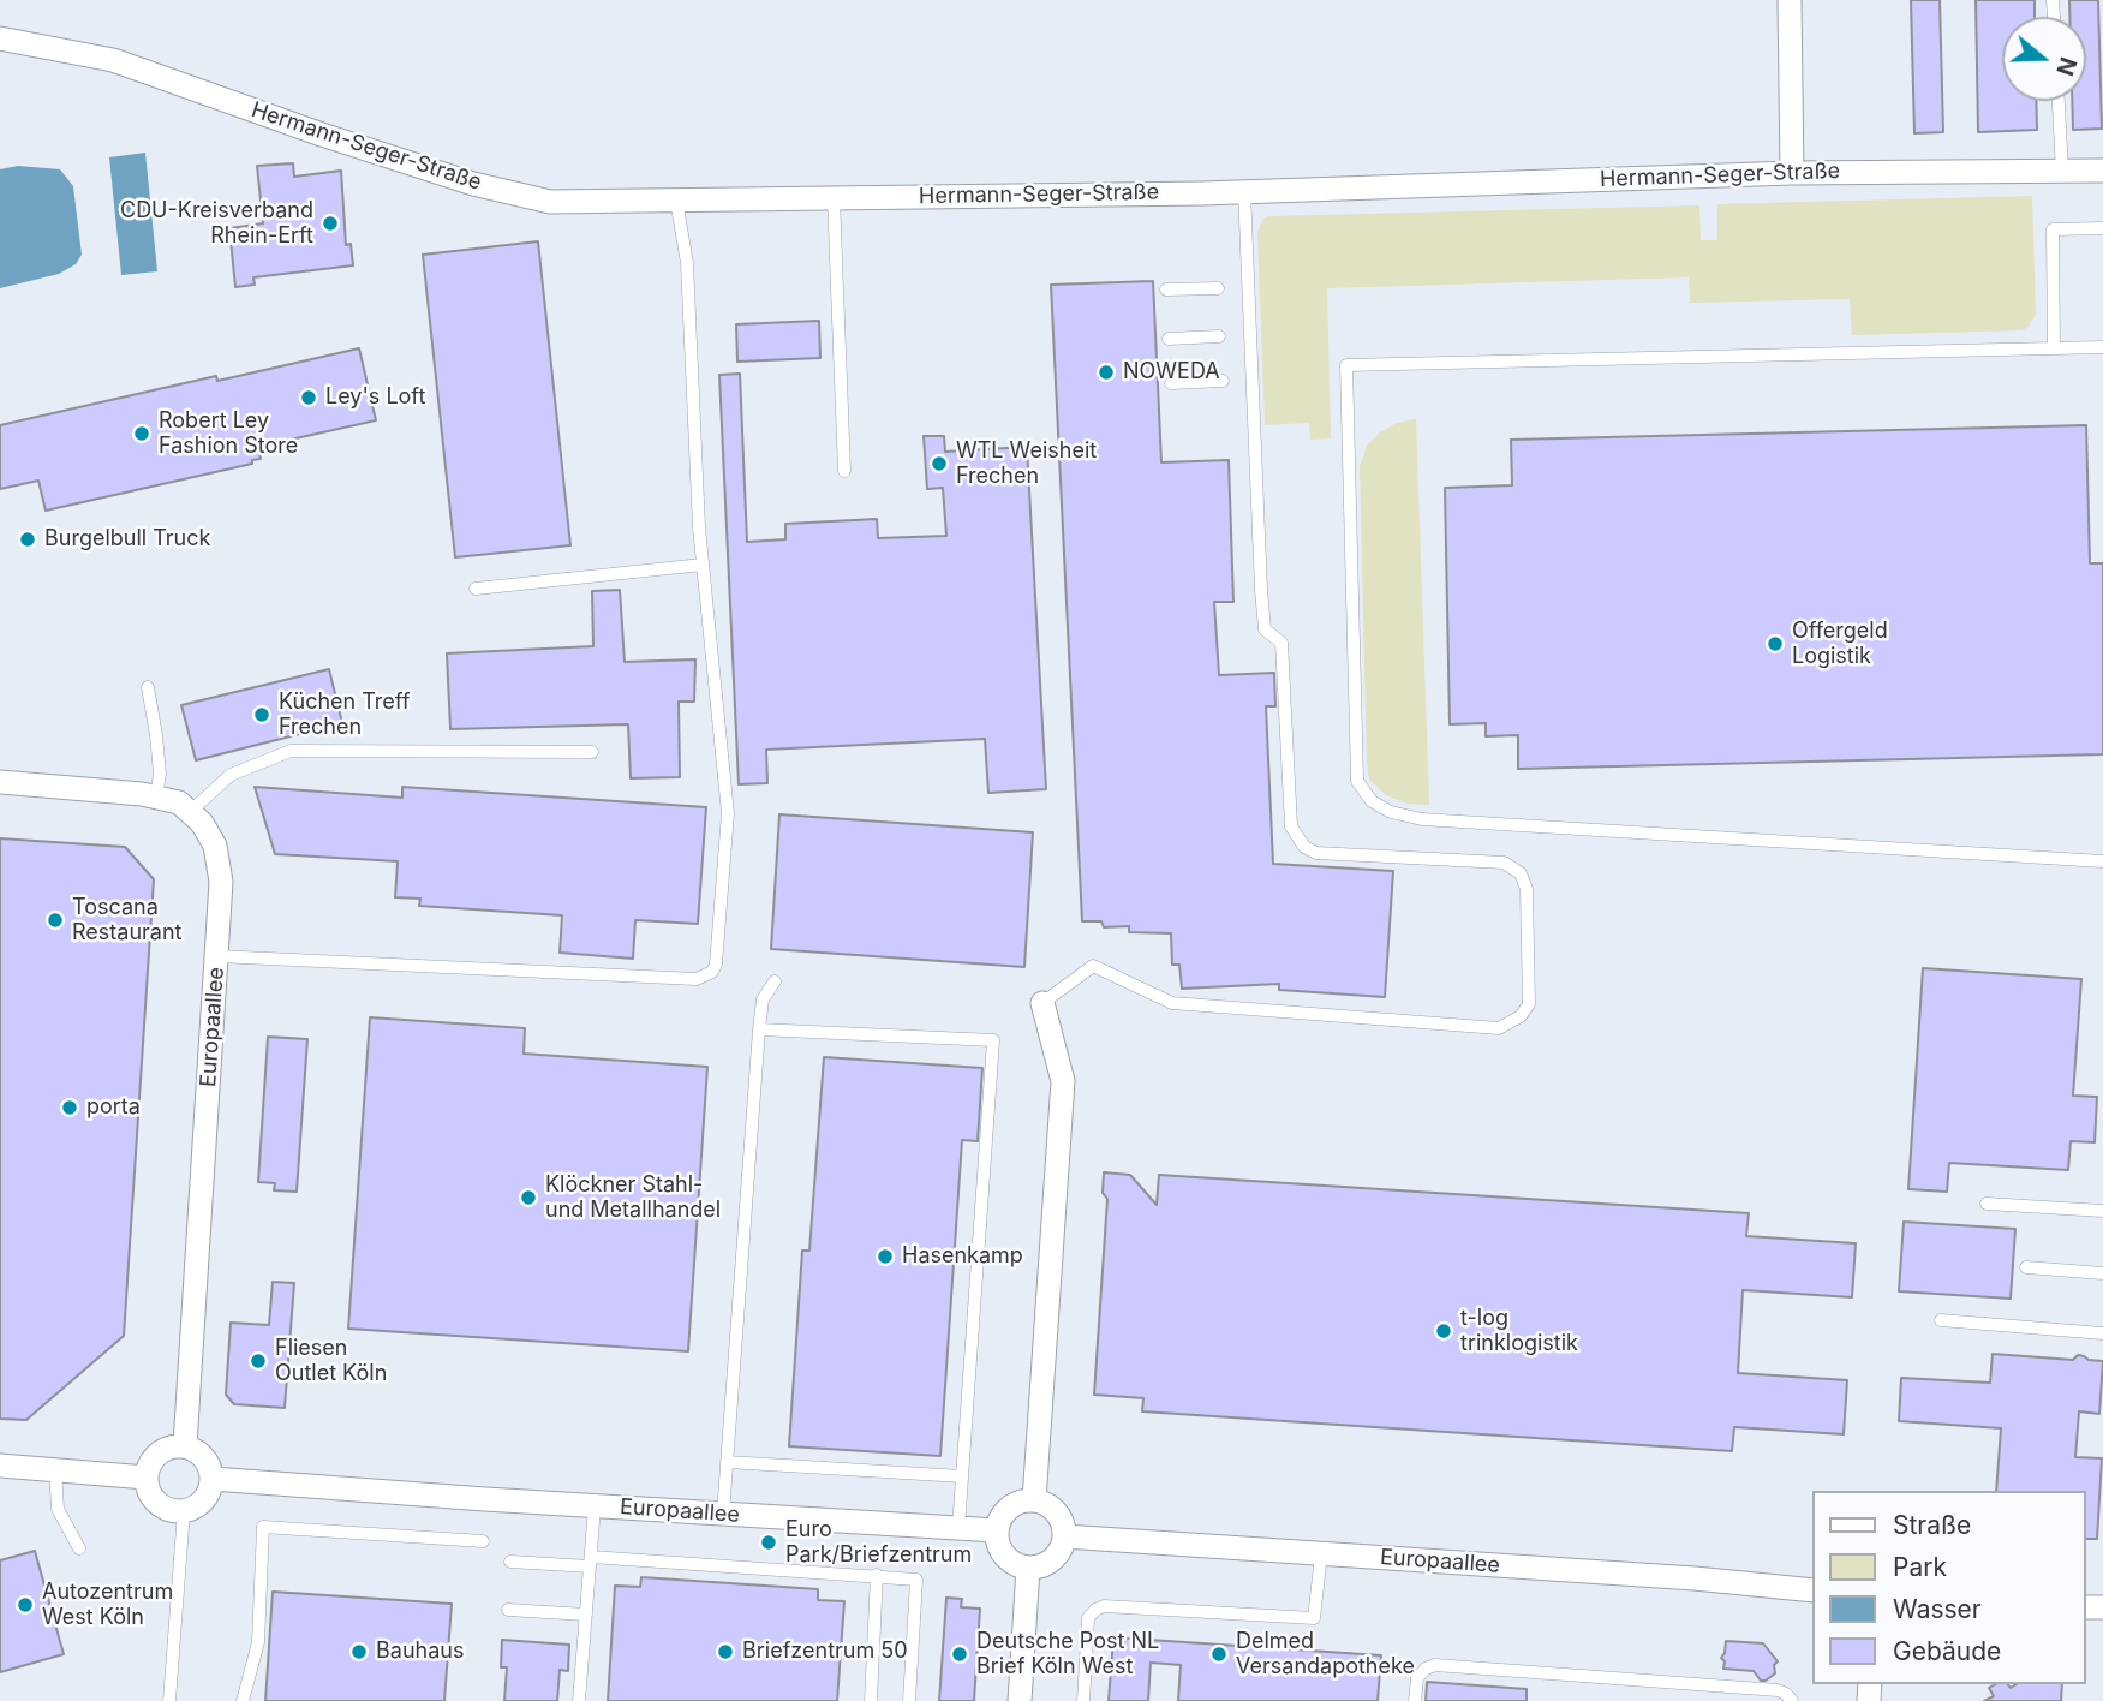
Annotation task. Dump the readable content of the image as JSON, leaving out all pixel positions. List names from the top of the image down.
{
  "streets": {
    "street": ["Hermann-Seger-Straße", "Europaallee"]
  },
  "places": [
    "CDU-Kreisverband Rhein-Erft",
    "NOWEDA",
    "Ley's Loft",
    "Robert Ley Fashion Store",
    "WTL Weisheit Frechen",
    "Burgelbull Truck",
    "Offergeld Logistik",
    "Küchen Treff Frechen",
    "Toscana Restaurant",
    "porta",
    "Klöckner Stahl- und Metallhandel",
    "Hasenkamp",
    "t-log trinklogistik",
    "Fliesen Outlet Köln",
    "Euro Park/Briefzentrum",
    "Autozentrum West Köln",
    "Bauhaus",
    "Briefzentrum 50",
    "Deutsche Post NL Brief Köln West",
    "Delmed Versandapotheke"
  ],
  "legend": [
    "Straße",
    "Park",
    "Wasser",
    "Gebäude"
  ],
  "north": "right"
}
